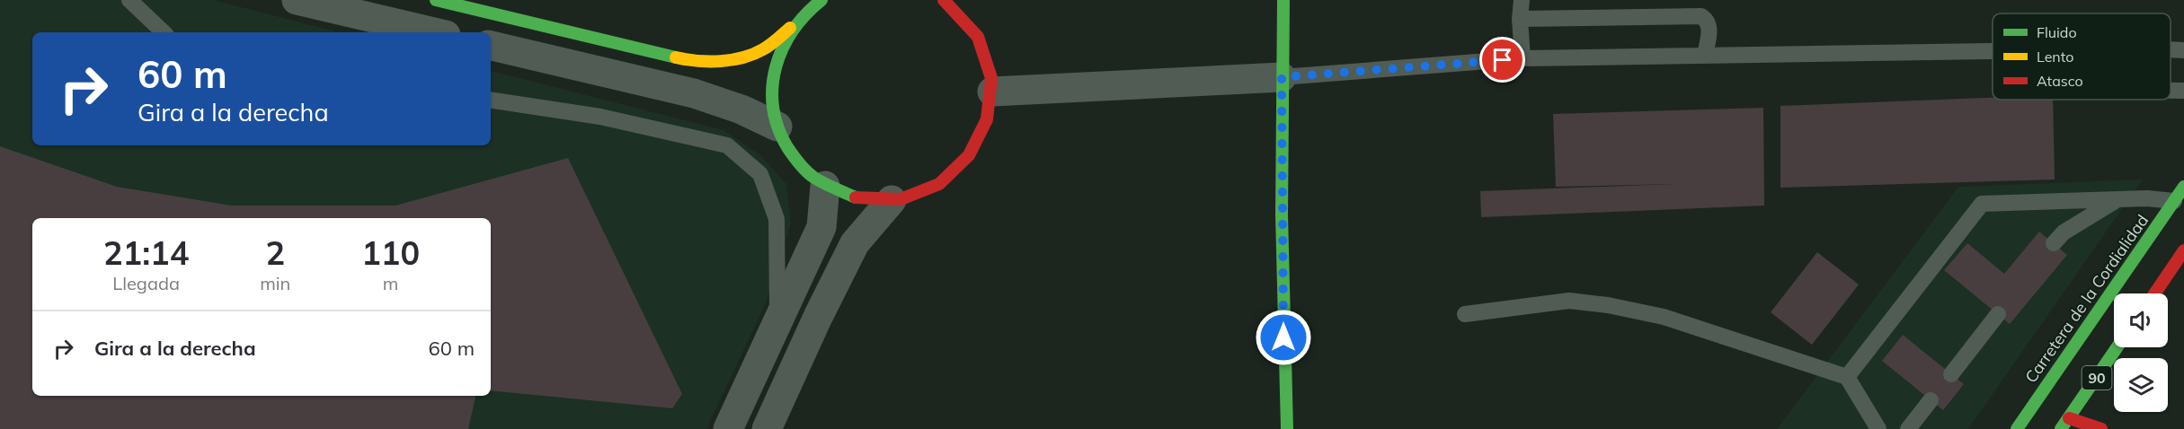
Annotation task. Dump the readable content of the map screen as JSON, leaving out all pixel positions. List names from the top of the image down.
{
  "streets": {
    "main road": ["Carretera de la Cordialidad", "90"]
  },
  "legend": ["Fluido", "Lento", "Atasco"],
  "page": {
    "turn": ["60 m", "Gira a la derecha"],
    "eta": [
      "21:14",
      "Llegada",
      "2",
      "min",
      "110",
      "m"
    ],
    "list": [
      {
        "name": "Gira a la derecha",
        "value": "60 m"
      }
    ]
  }
}
